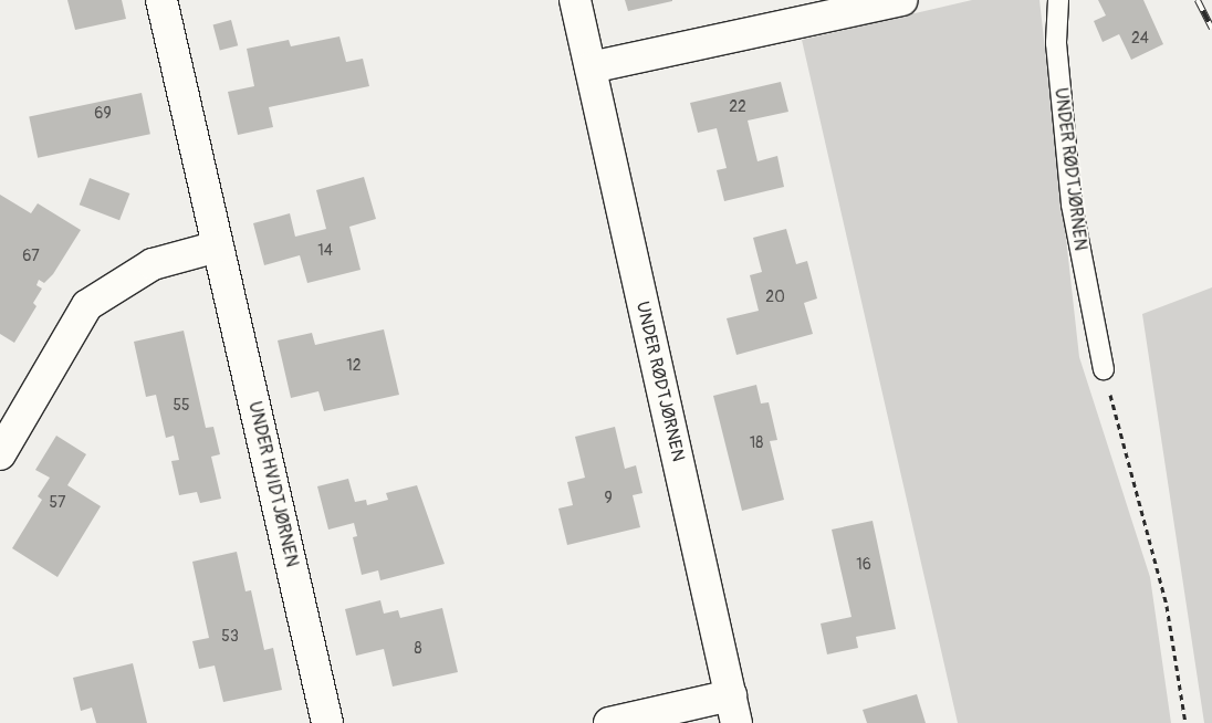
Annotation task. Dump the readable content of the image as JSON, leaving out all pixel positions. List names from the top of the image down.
{
  "streets": {
    "street": ["UNDER RØDTJØRNEN", "UNDER HVIDTJØRNEN"]
  },
  "house_numbers": [
    "24",
    "22",
    "69",
    "14",
    "67",
    "20",
    "12",
    "55",
    "18",
    "9",
    "57",
    "16",
    "53",
    "8"
  ]
}
